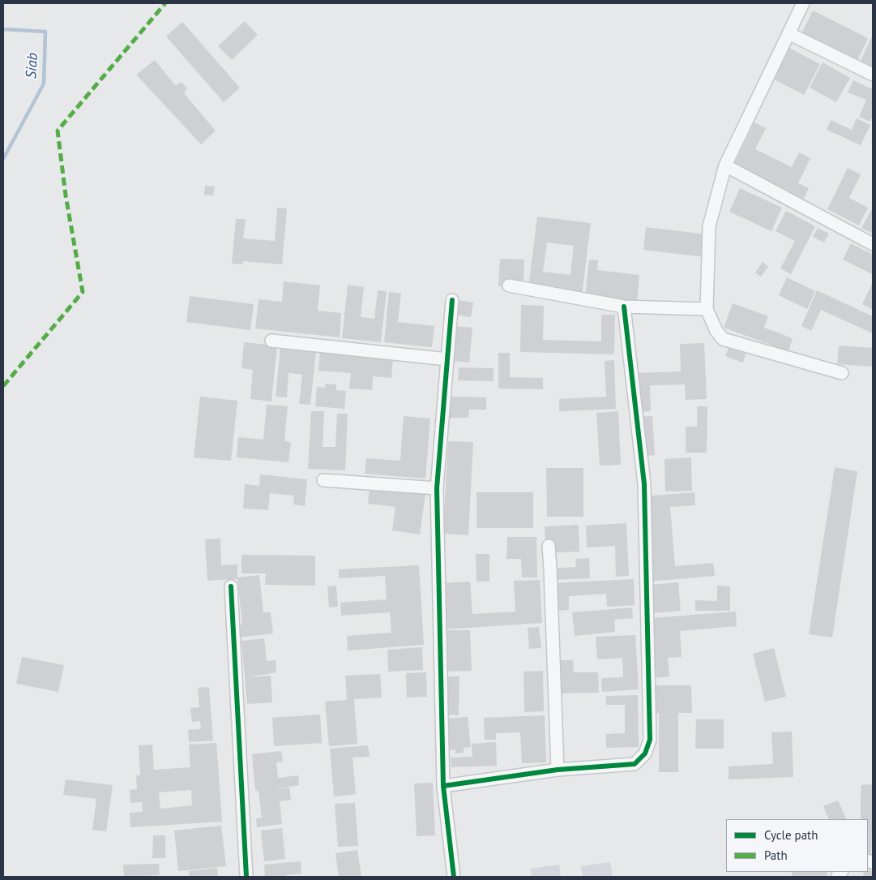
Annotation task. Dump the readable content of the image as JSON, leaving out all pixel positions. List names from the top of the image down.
{
  "water": ["Siab"],
  "legend": ["Cycle path", "Path"]
}
